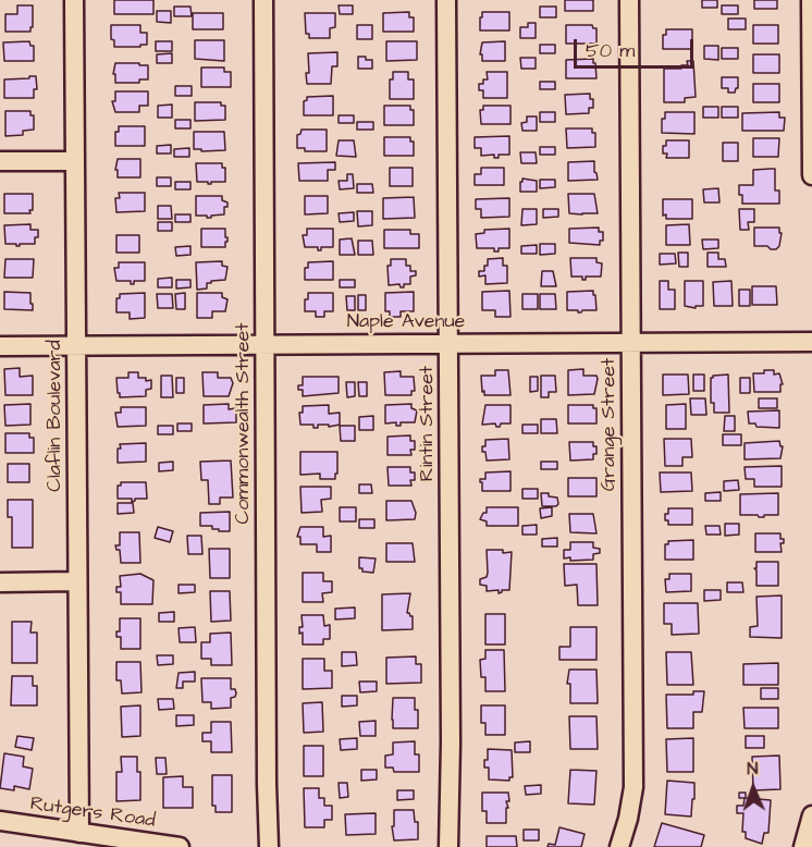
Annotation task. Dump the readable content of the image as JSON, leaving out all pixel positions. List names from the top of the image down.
{
  "streets": {
    "street": [
      "Naple Avenue",
      "Claflin Boulevard",
      "Commonwealth Street",
      "Rintin Street",
      "Grange Street",
      "Rutgers Road"
    ]
  },
  "crossings": [
    ["Naple Avenue", "Claflin Boulevard"],
    ["Naple Avenue", "Commonwealth Street"],
    ["Naple Avenue", "Rintin Street"],
    ["Naple Avenue", "Grange Street"],
    ["Claflin Boulevard", "Rutgers Road"]
  ],
  "scale_bar": "50 m",
  "north": "top"
}
